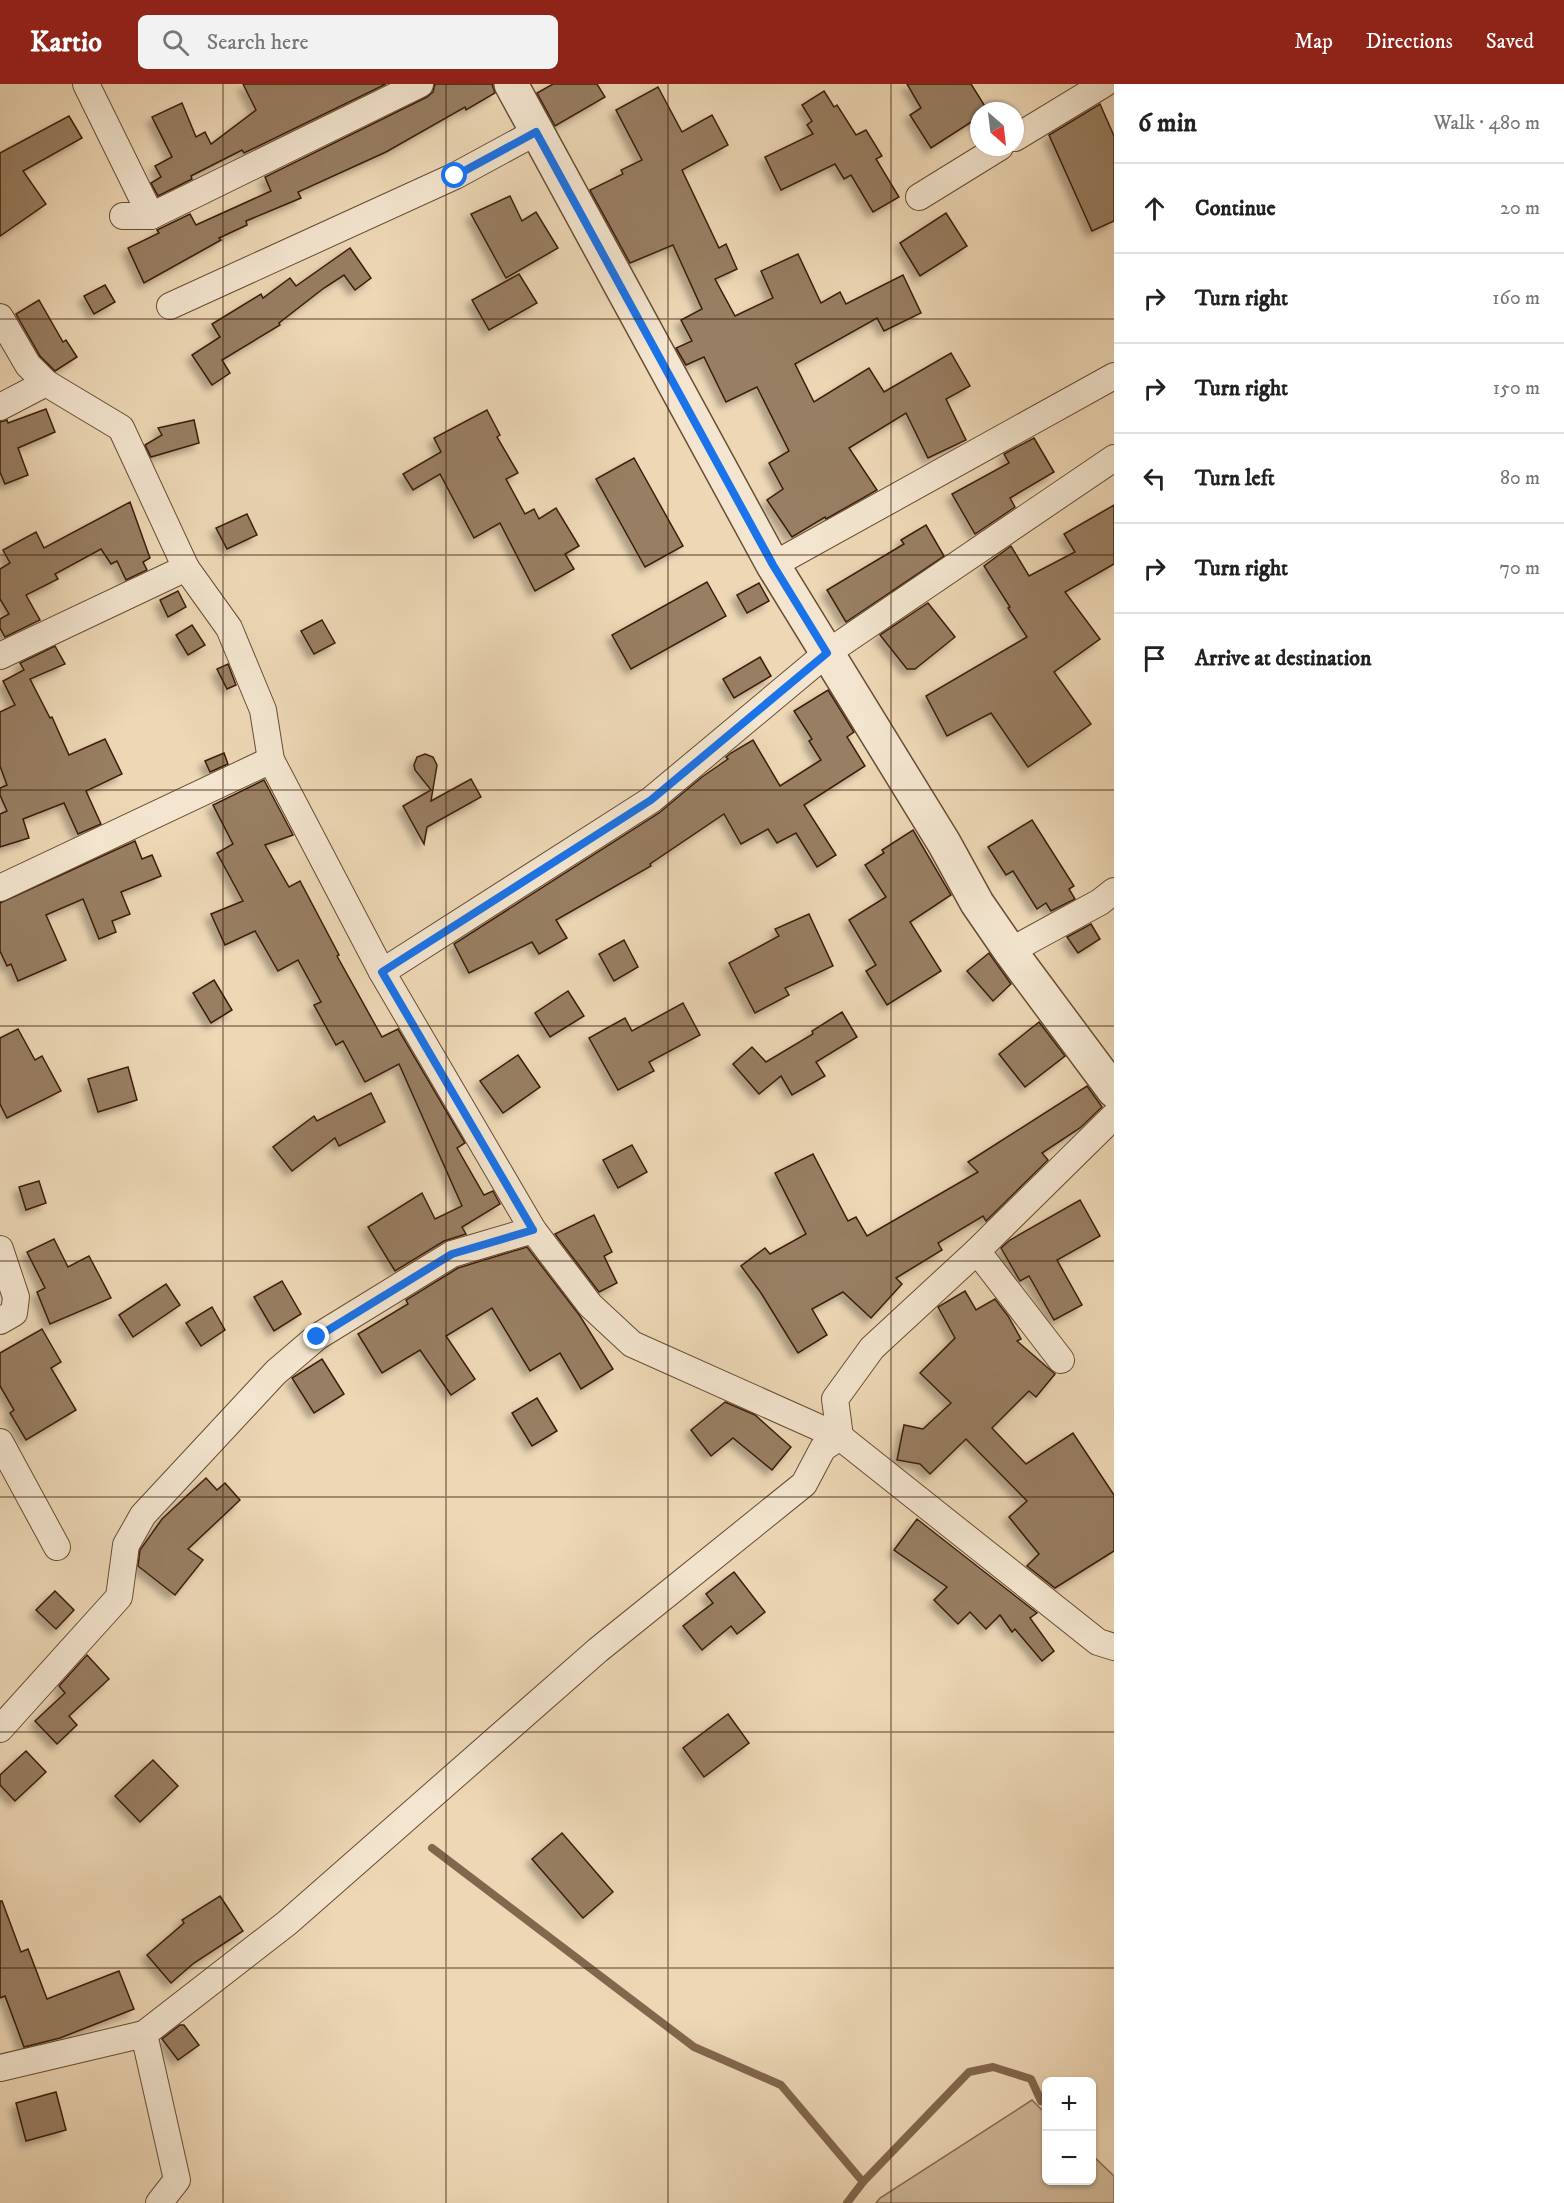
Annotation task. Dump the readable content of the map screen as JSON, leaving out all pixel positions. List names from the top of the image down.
{
  "north": "bottom right",
  "page": {
    "header": "Kartio",
    "search": "Search here",
    "nav": ["Map", "Directions", "Saved"],
    "heading": ["6 min", "Walk · 480 m"],
    "list": [
      ["Continue", "20 m"],
      ["Turn right", "160 m"],
      ["Turn right", "150 m"],
      ["Turn left", "80 m"],
      ["Turn right", "70 m"],
      "Arrive at destination"
    ],
    "map_buttons": ["+", "−"]
  }
}
